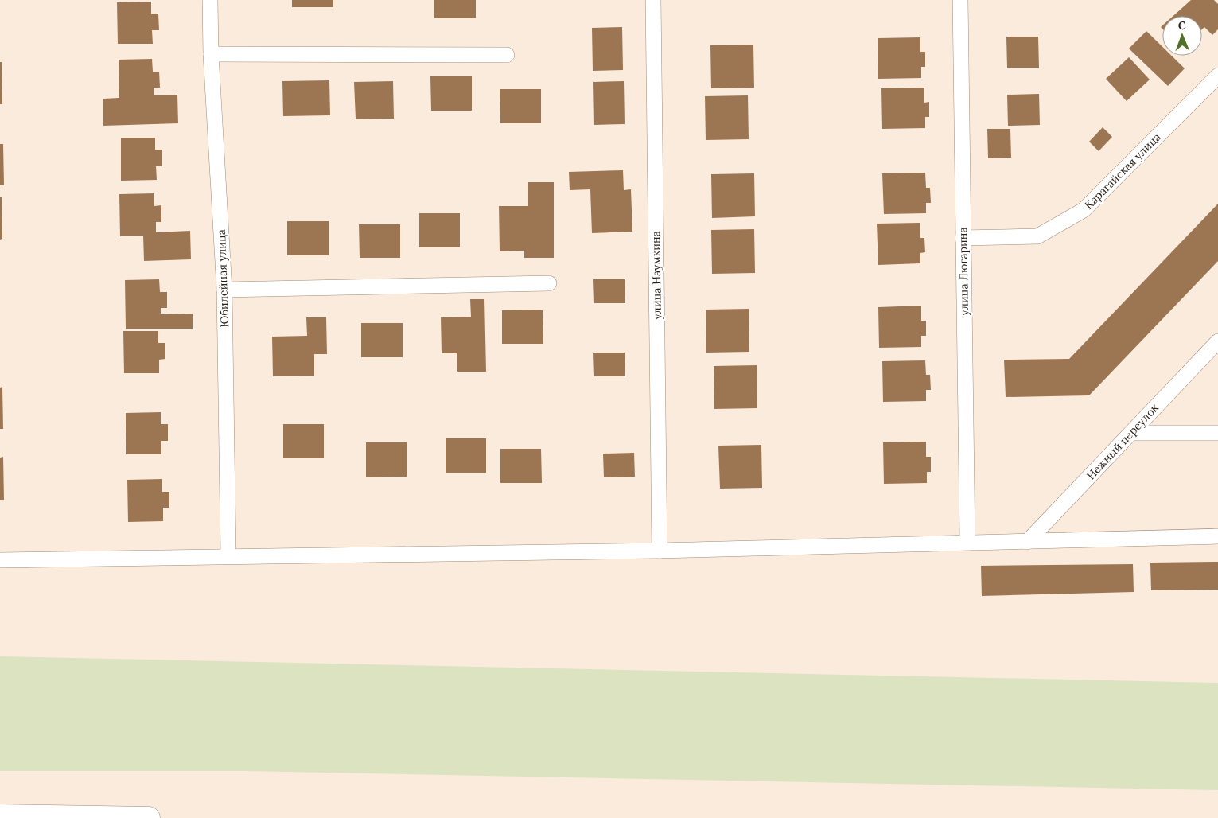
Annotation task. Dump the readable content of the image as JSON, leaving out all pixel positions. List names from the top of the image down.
{
  "streets": {
    "street": [
      "Карагайская улица",
      "улица Люгарина",
      "улица Наумкина",
      "Юбилейная улица",
      "Нежный переулок"
    ]
  },
  "crossings": [
    ["Карагайская улица", "улица Люгарина"]
  ],
  "north": "top"
}
